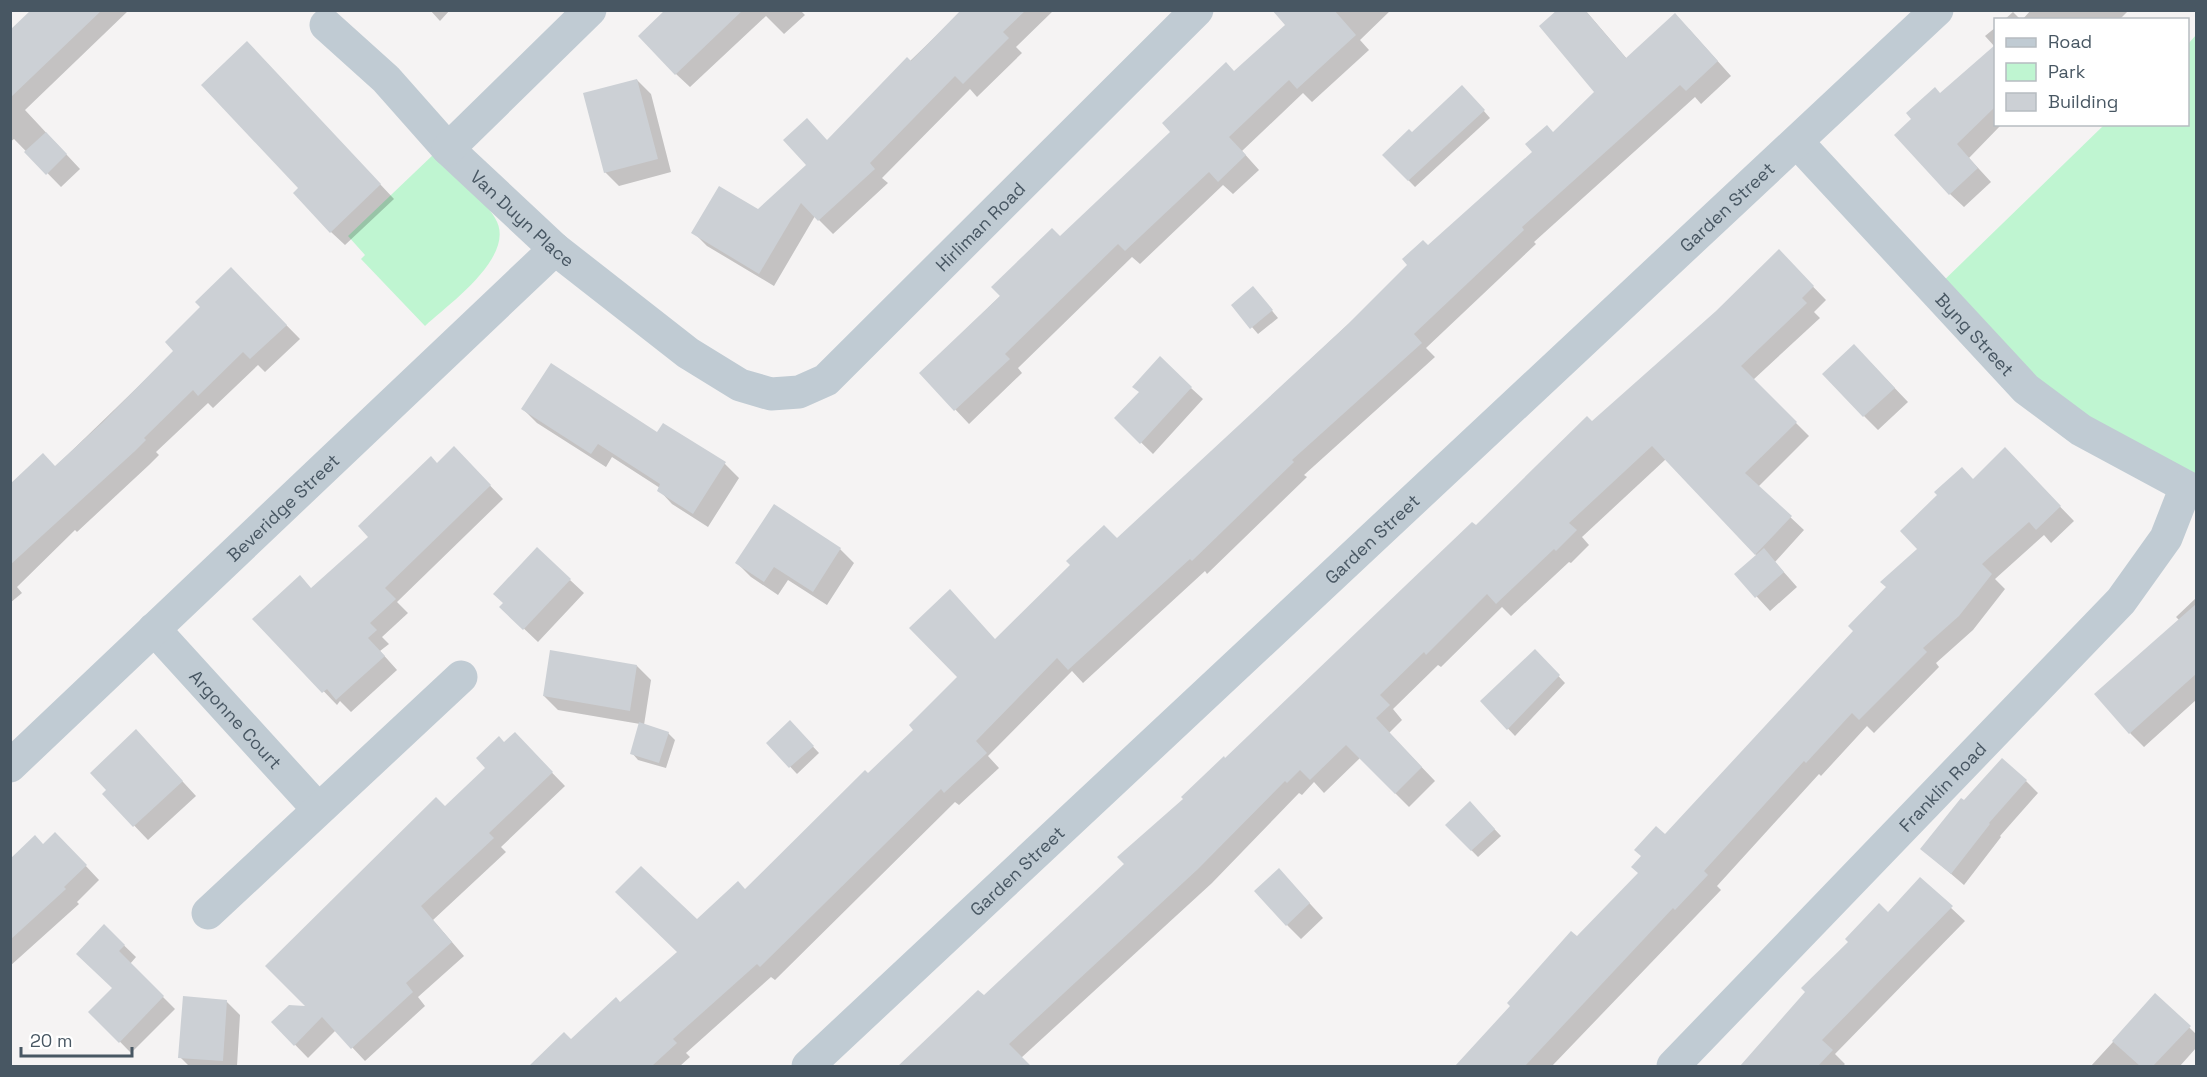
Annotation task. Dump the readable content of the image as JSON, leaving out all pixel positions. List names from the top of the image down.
{
  "streets": {
    "street": [
      "Garden Street",
      "Van Duyn Place",
      "Hirliman Road",
      "Byng Street",
      "Beveridge Street",
      "Argonne Court",
      "Franklin Road"
    ]
  },
  "crossings": [
    ["Garden Street", "Byng Street"],
    ["Van Duyn Place", "Hirliman Road"],
    ["Van Duyn Place", "Beveridge Street"],
    ["Byng Street", "Franklin Road"],
    ["Beveridge Street", "Argonne Court"]
  ],
  "legend": ["Road", "Park", "Building"],
  "scale_bar": "20 m"
}
